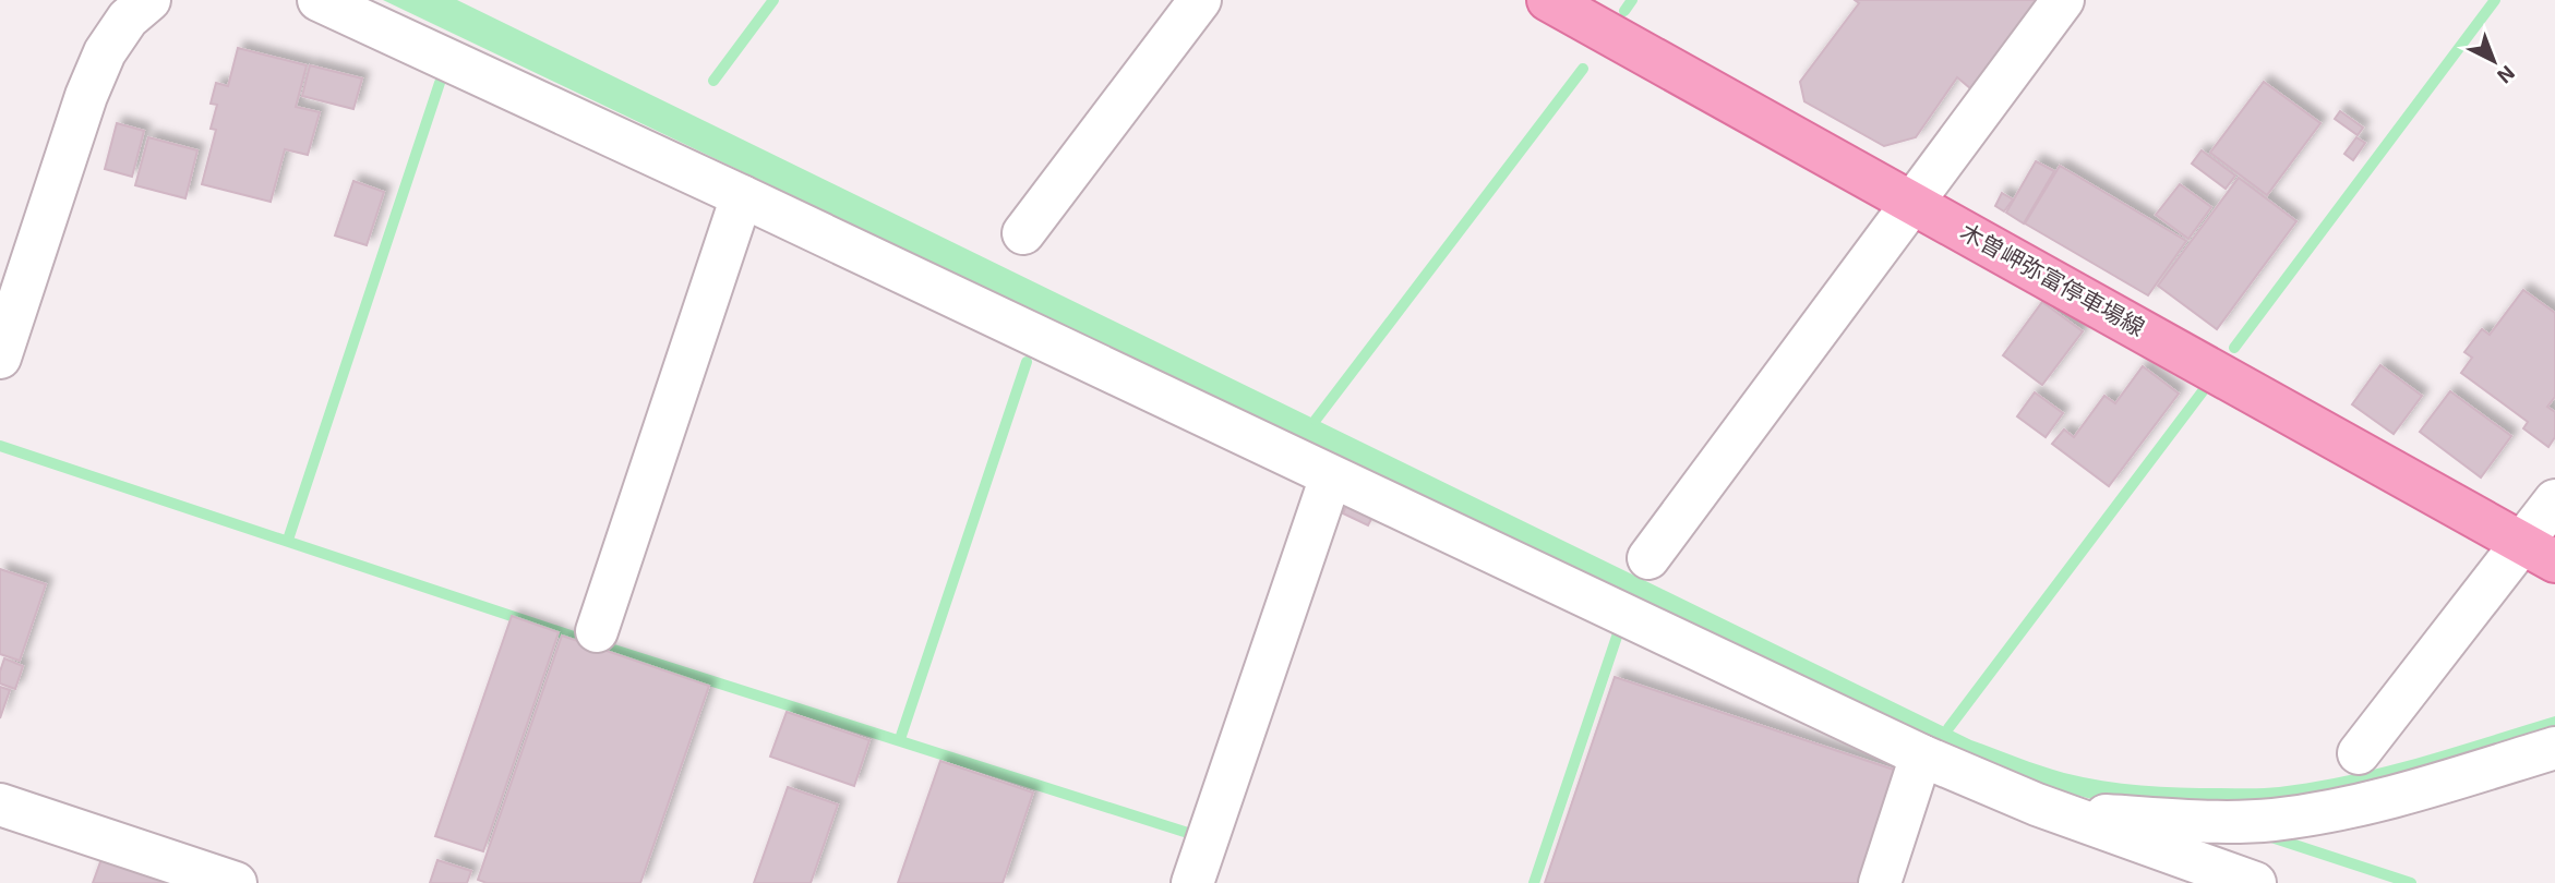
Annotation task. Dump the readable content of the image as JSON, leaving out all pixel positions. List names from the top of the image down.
{
  "streets": {
    "main road": ["木曽岬弥富停車場線"]
  },
  "north": "bottom right"
}
